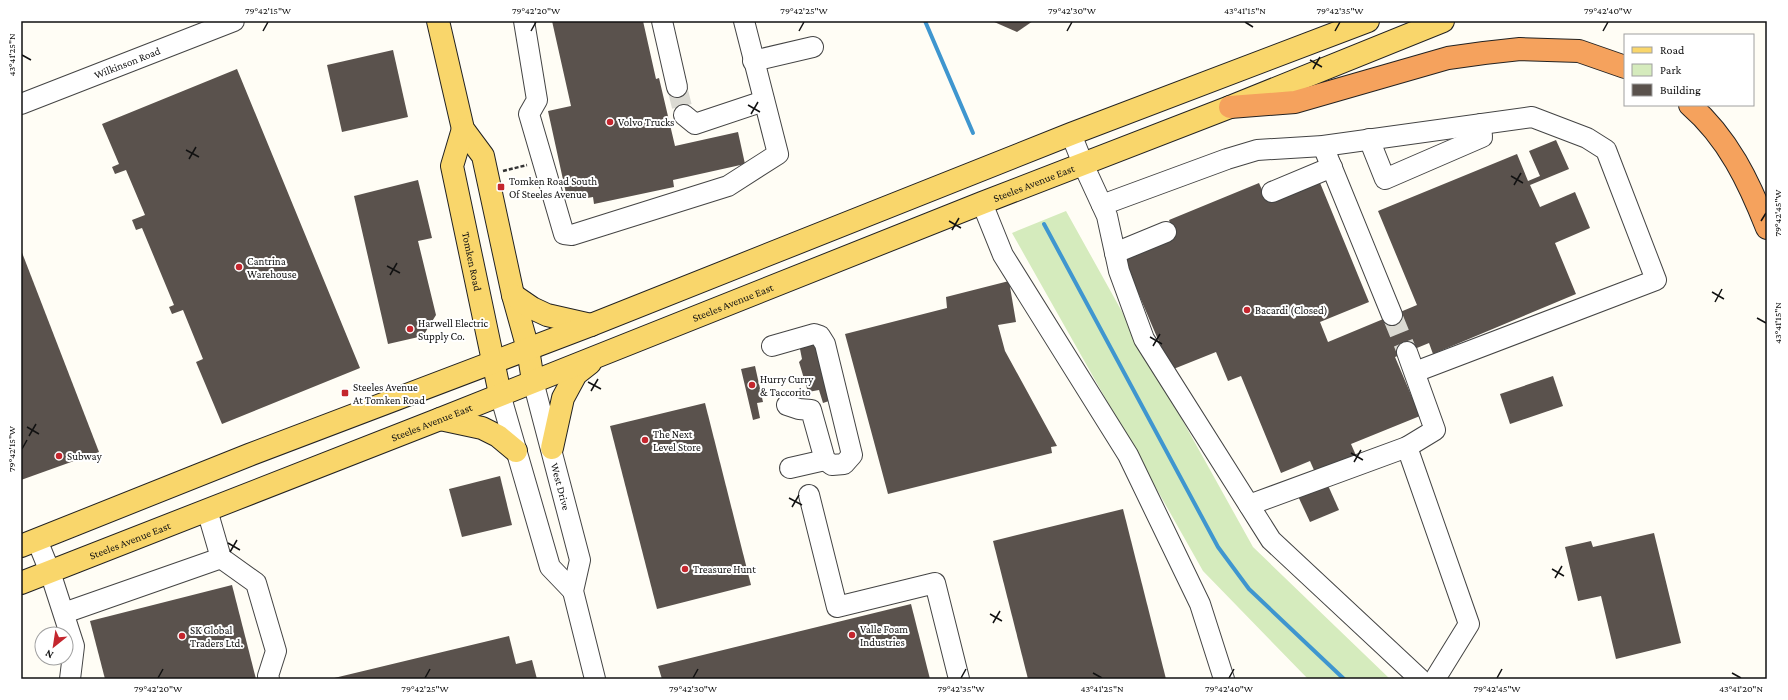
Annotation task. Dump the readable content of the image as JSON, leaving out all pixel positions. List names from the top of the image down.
{
  "streets": {
    "main road": ["Steeles Avenue East", "Tomken Road"],
    "street": ["Wilkinson Road", "West Drive"]
  },
  "crossings": [
    ["Steeles Avenue East", "Tomken Road"],
    ["Steeles Avenue East", "West Drive"],
    ["Tomken Road", "West Drive"]
  ],
  "places": {
    "other": [
      "Volvo Trucks",
      "Cantrina Warehouse",
      "Bacardi (Closed)",
      "Harwell Electric Supply Co.",
      "Hurry Curry & Taccorito",
      "The Next Level Store",
      "Subway",
      "Treasure Hunt",
      "Valle Foam Industries",
      "SK Global Traders Ltd."
    ],
    "transit": ["Tomken Road South Of Steeles Avenue", "Steeles Avenue At Tomken Road"]
  },
  "legend": ["Road", "Park", "Building"],
  "north": "bottom left",
  "coordinates": [
    "79°42'15\"W",
    "79°42'20\"W",
    "79°42'25\"W",
    "79°42'30\"W",
    "43°41'15\"N",
    "79°42'35\"W",
    "79°42'40\"W",
    "43°41'25\"N",
    "79°42'45\"W",
    "43°41'20\"N"
  ]
}
